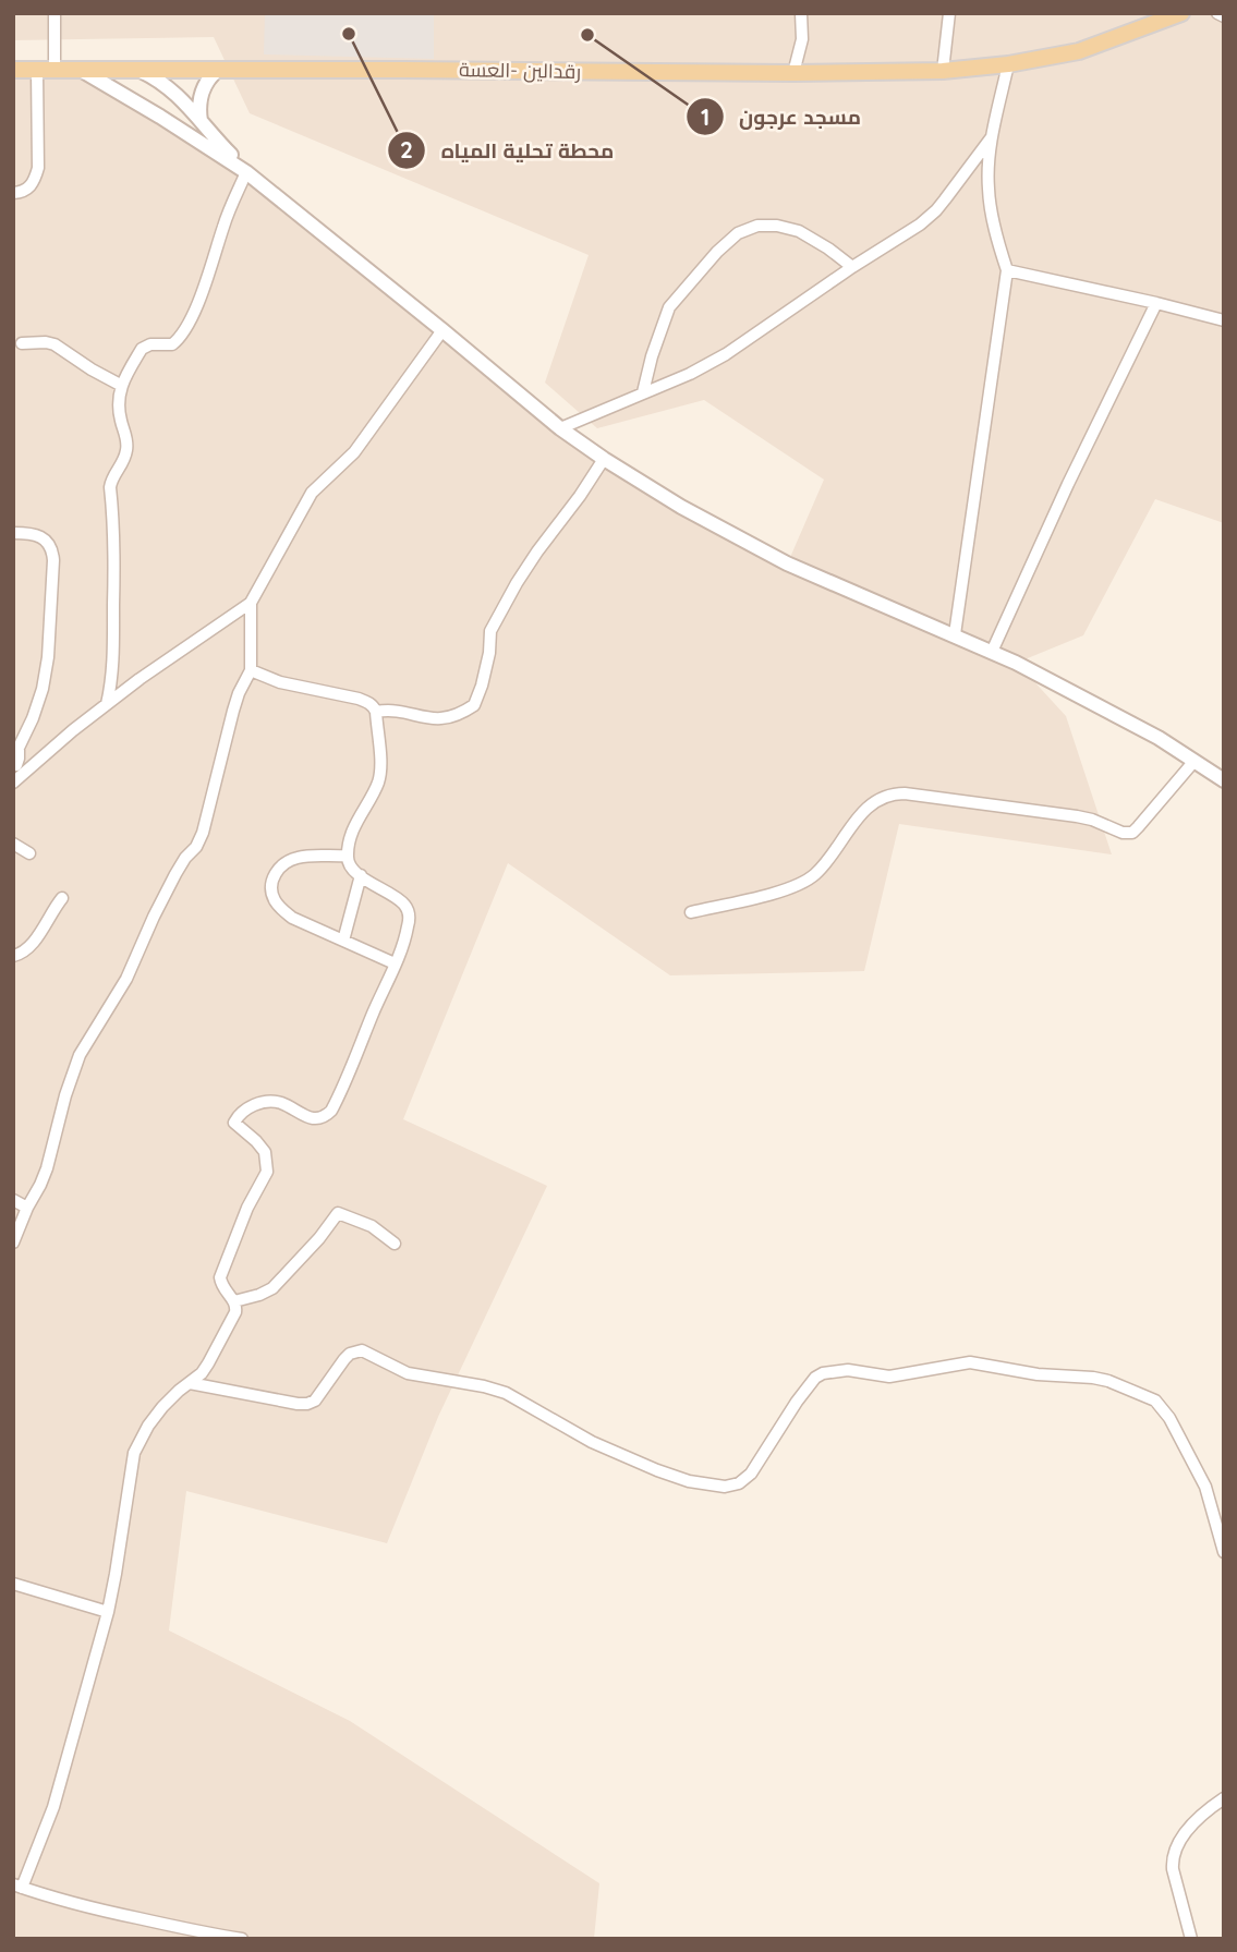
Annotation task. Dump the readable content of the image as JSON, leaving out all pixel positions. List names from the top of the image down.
{
  "streets": {
    "main road": ["رقدالين -العسة"]
  },
  "places": ["محطة تحلية المياه", "مسجد عرجون"]
}
